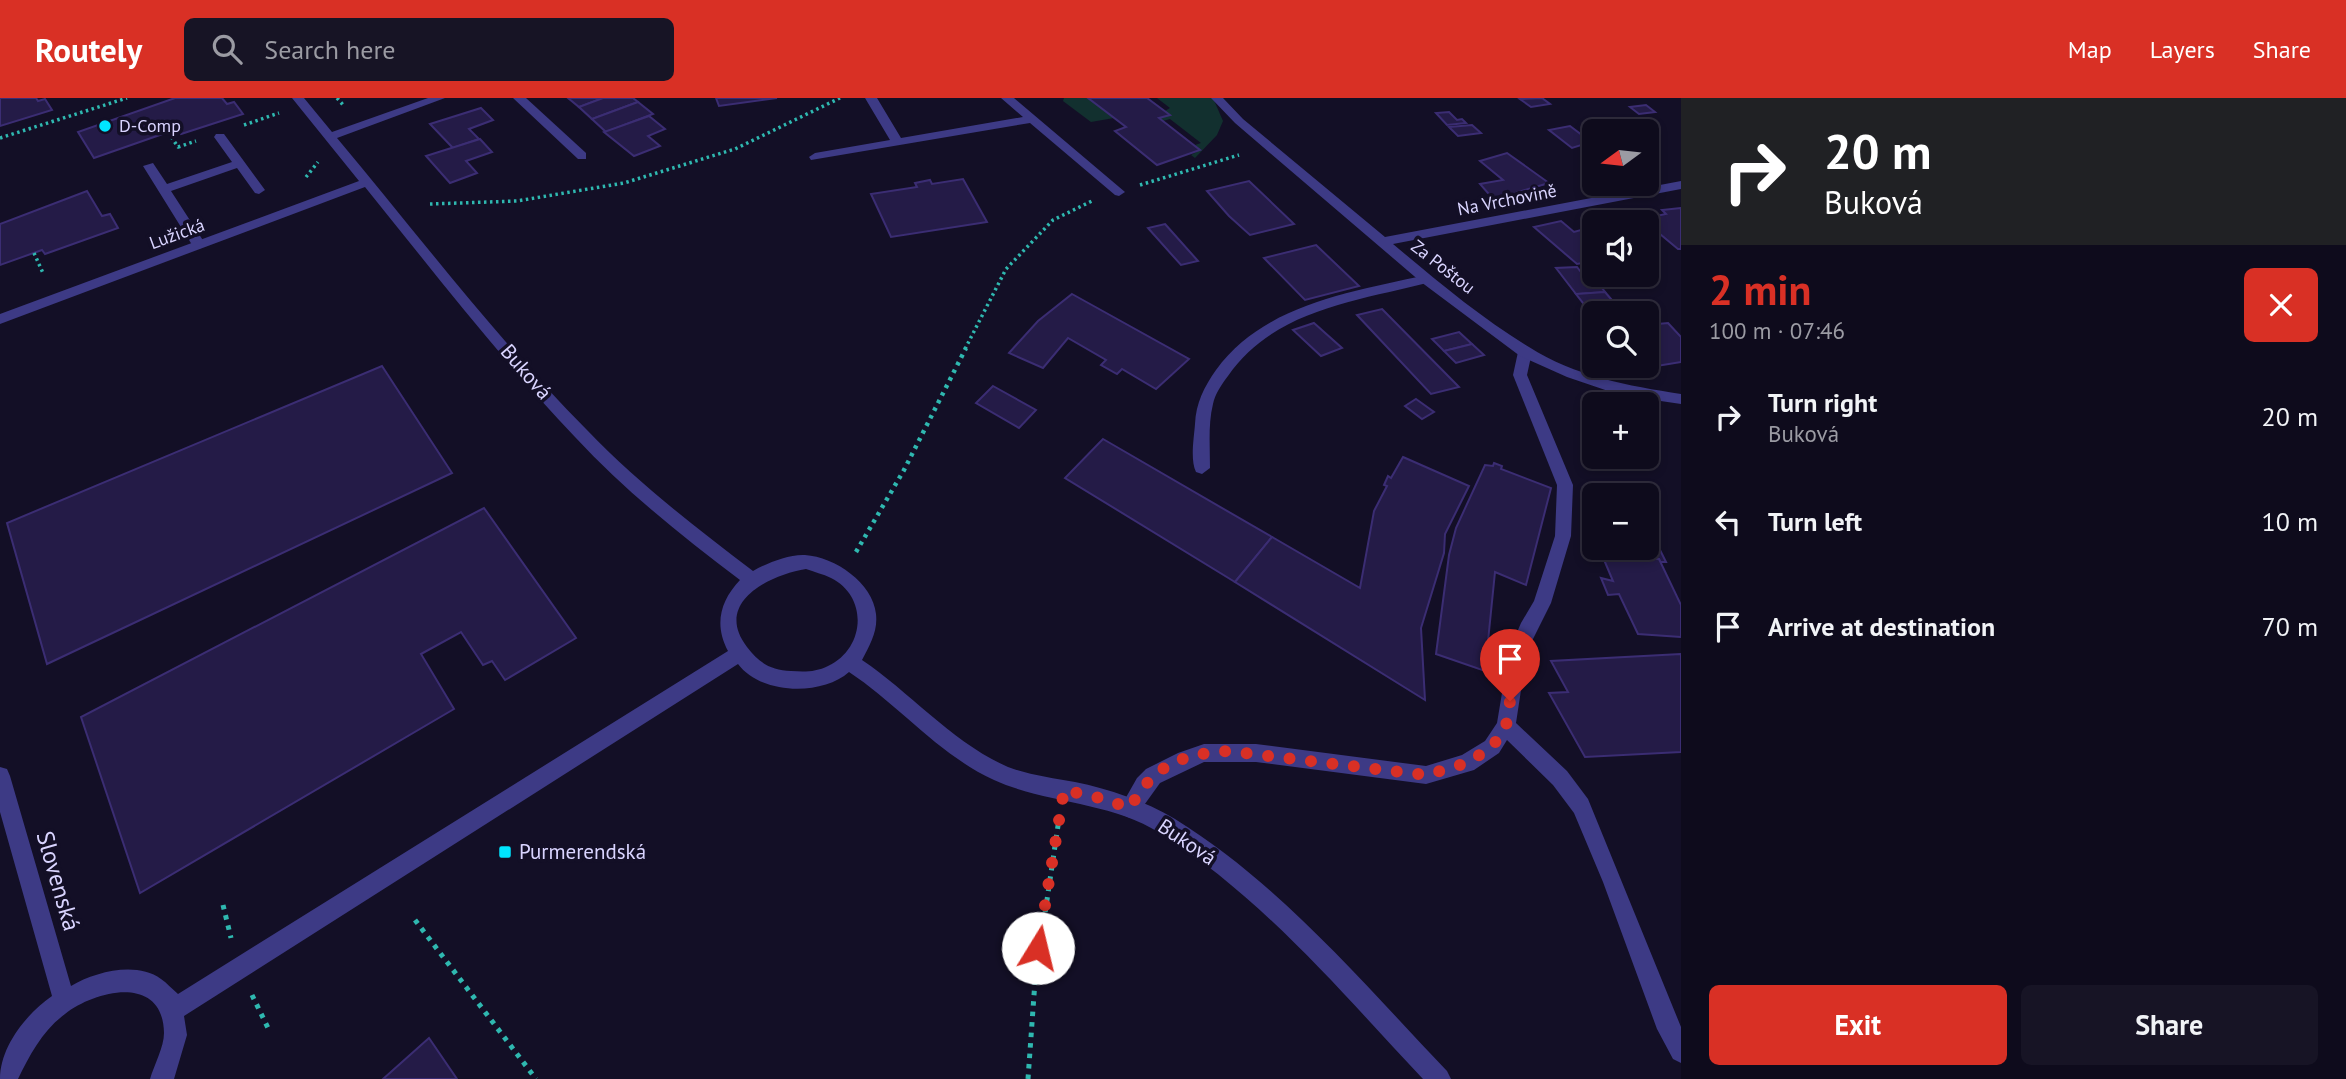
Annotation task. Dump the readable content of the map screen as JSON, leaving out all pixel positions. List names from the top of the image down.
{
  "streets": {
    "street": [
      "Na Vrchovině",
      "Lužická",
      "Za Poštou",
      "Buková",
      "Slovenská"
    ]
  },
  "crossings": [
    ["Na Vrchovině", "Za Poštou"],
    ["Lužická", "Buková"]
  ],
  "places": {
    "other": ["D-Comp"],
    "transit": ["Purmerendská"]
  },
  "north": "left",
  "page": {
    "header": "Routely",
    "search": "Search here",
    "nav": ["Map", "Layers", "Share"],
    "turn": ["20 m", "Buková"],
    "map_buttons": ["+", "−"],
    "heading": ["2 min", "100 m · 07:46"],
    "list": [
      {
        "name": "Turn right",
        "note": "Buková",
        "value": "20 m"
      },
      {
        "name": "Turn left",
        "value": "10 m"
      },
      {
        "name": "Arrive at destination",
        "value": "70 m"
      }
    ],
    "buttons": ["Exit", "Share"]
  }
}
